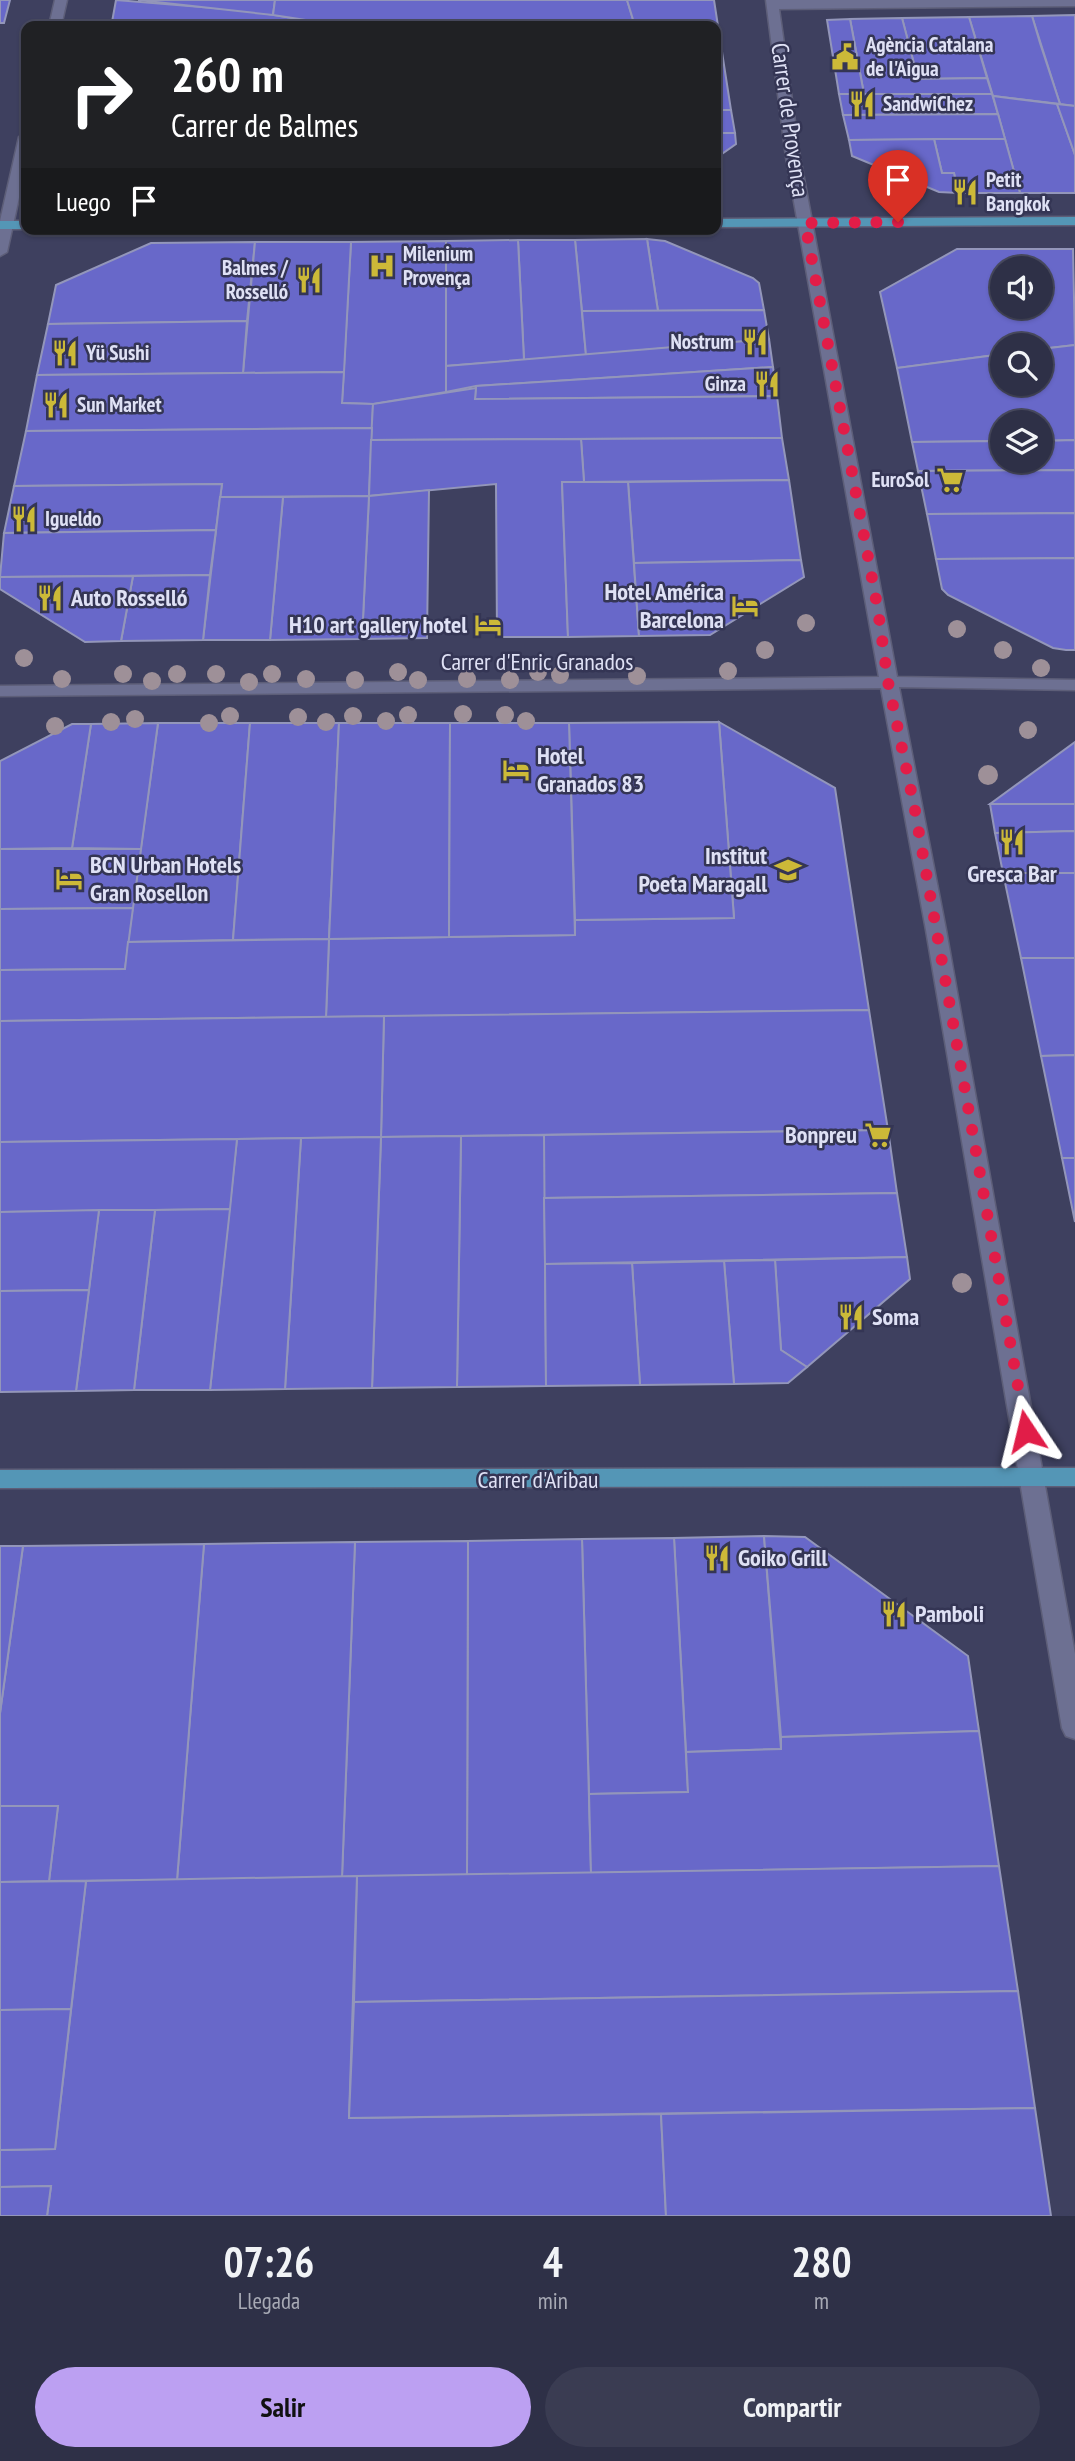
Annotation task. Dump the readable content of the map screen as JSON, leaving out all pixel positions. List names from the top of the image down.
{
  "streets": {
    "main road": ["Carrer d'Aribau"],
    "street": ["Carrer de Provença", "Carrer d'Enric Granados"]
  },
  "crossings": [
    ["Carrer de Provença", "Carrer d'Enric Granados"],
    ["Carrer de Provença", "Carrer d'Aribau"]
  ],
  "places": {
    "public building": ["Agència Catalana de l'Aigua"],
    "restaurant": [
      "SandwiChez",
      "Petit Bangkok",
      "Balmes / Rosselló",
      "Nostrum",
      "Yü Sushi",
      "Ginza",
      "Sun Market",
      "Igueldo",
      "Auto Rosselló",
      "Gresca Bar",
      "Soma",
      "Goiko Grill",
      "Pamboli"
    ],
    "hospital": ["Milenium Provença"],
    "supermarket": ["EuroSol", "Bonpreu"],
    "hotel": [
      "Hotel América Barcelona",
      "H10 art gallery hotel",
      "Hotel Granados 83",
      "BCN Urban Hotels Gran Rosellon"
    ],
    "school or university": ["Institut Poeta Maragall"]
  },
  "page": {
    "turn": ["260 m", "Carrer de Balmes"],
    "then": "Luego",
    "eta": [
      "07:26",
      "Llegada",
      "4",
      "min",
      "280",
      "m"
    ],
    "buttons": ["Salir", "Compartir"]
  }
}
